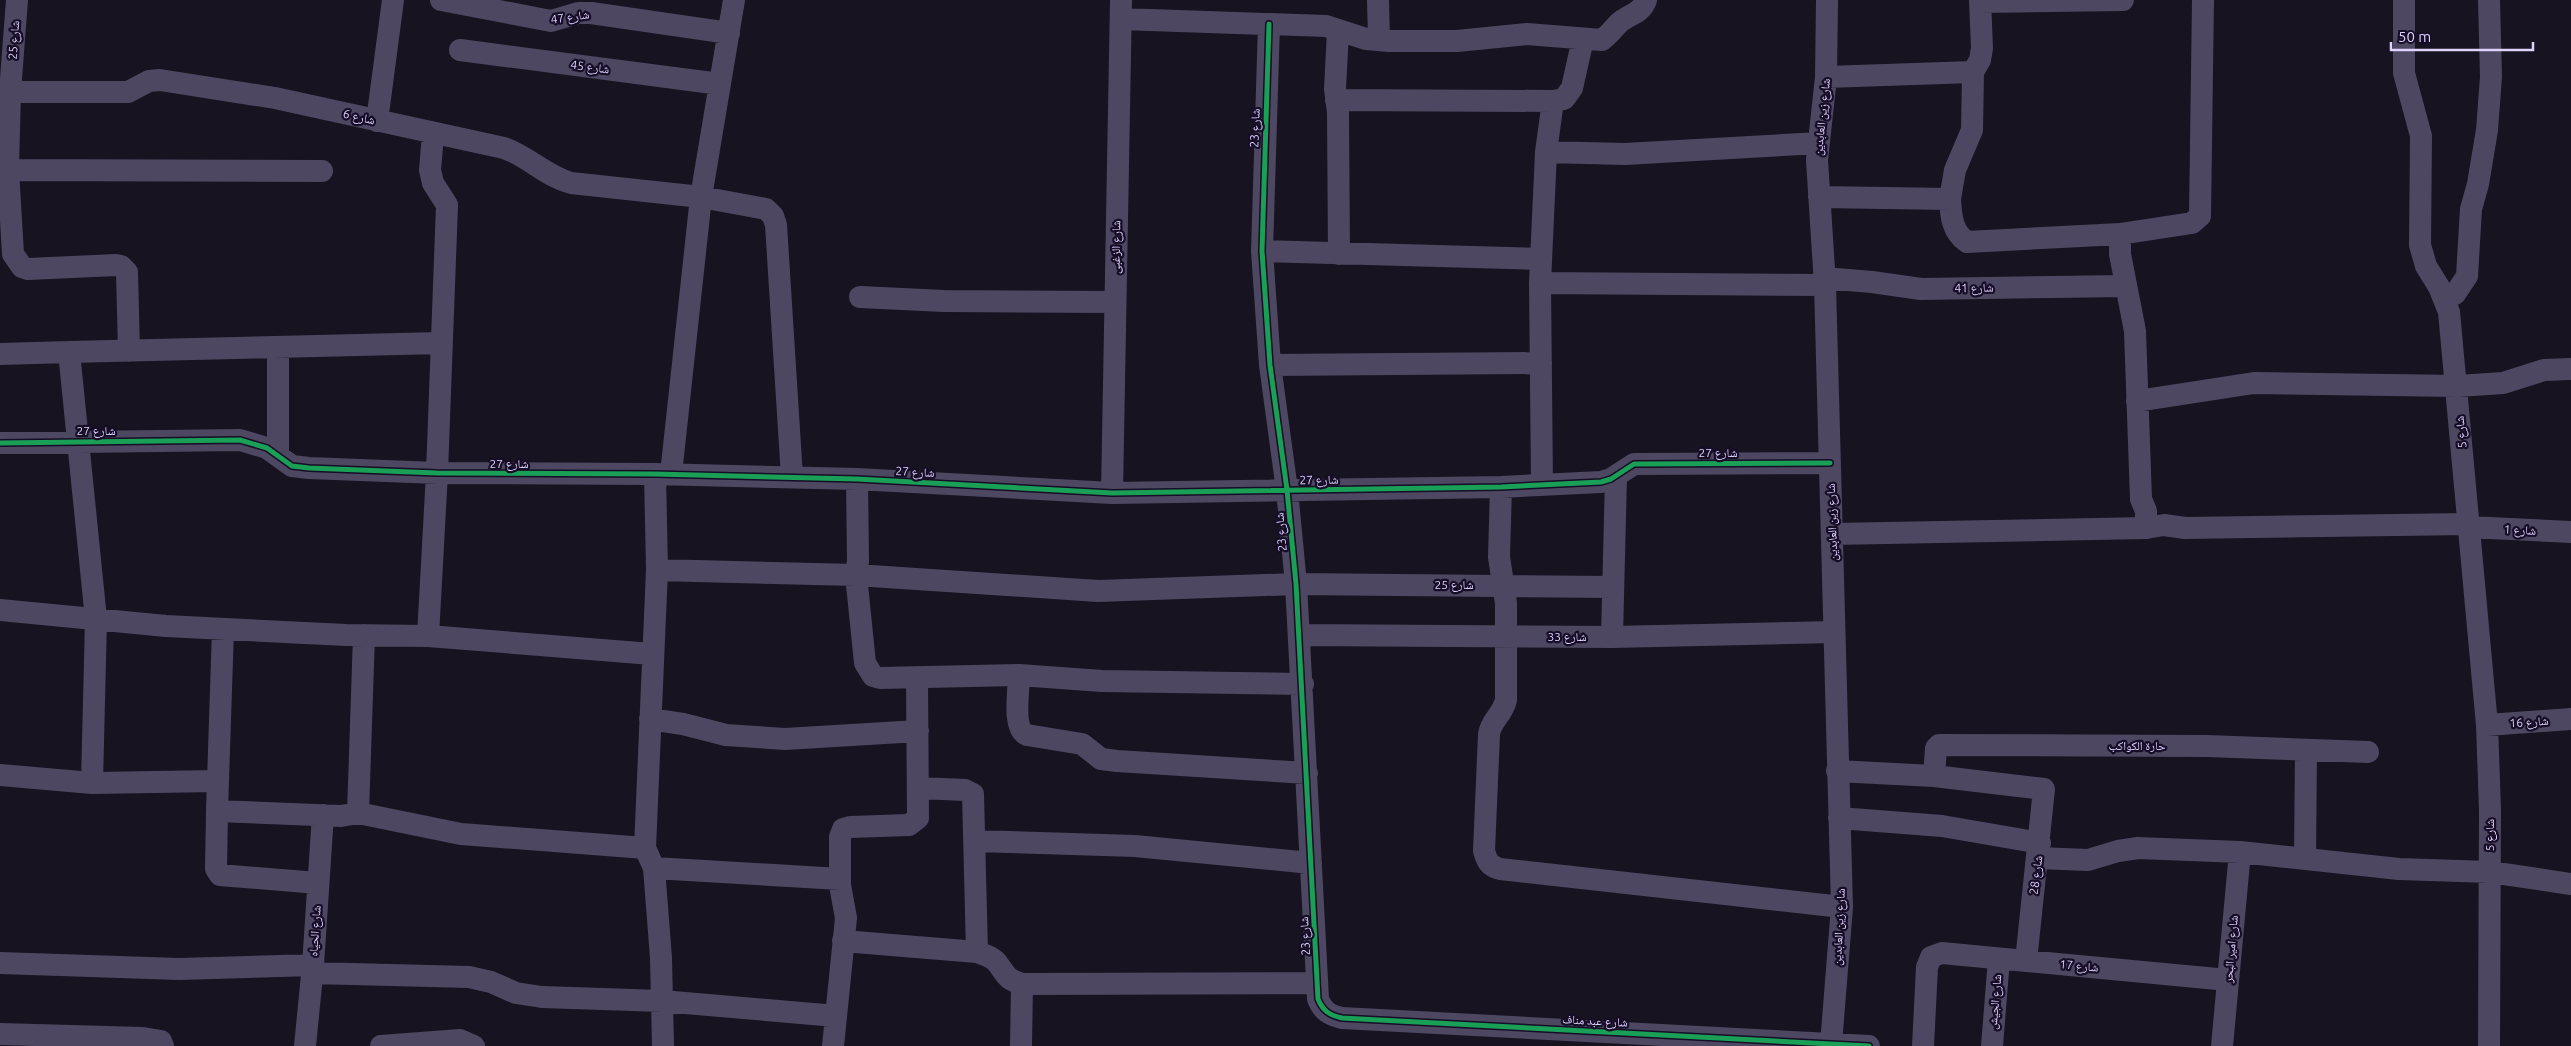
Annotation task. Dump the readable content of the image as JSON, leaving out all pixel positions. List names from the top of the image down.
{
  "streets": {
    "street": [
      "شارع 47",
      "شارع 25",
      "شارع 45",
      "شارع 6",
      "شارع زين العابدين",
      "شارع 23",
      "شارع الزغبى",
      "شارع 41",
      "شارع 27",
      "شارع 5",
      "شارع 1",
      "شارع 33",
      "شارع 16",
      "حارة الكواكب",
      "شارع 28",
      "شارع الحياه",
      "شارع امير البحر",
      "شارع 17",
      "شارع الجيش",
      "شارع عبد مناف"
    ]
  },
  "crossings": [
    ["شارع 25", "شارع 6"],
    ["شارع 25", "شارع 23"],
    ["شارع 6", "شارع 27"],
    ["شارع زين العابدين", "شارع 41"],
    ["شارع زين العابدين", "شارع 27"],
    ["شارع زين العابدين", "شارع 1"],
    ["شارع زين العابدين", "شارع 33"],
    ["شارع زين العابدين", "شارع عبد مناف"],
    ["شارع 23", "شارع 27"],
    ["شارع 23", "شارع 33"],
    ["شارع 23", "شارع عبد مناف"],
    ["شارع الزغبى", "شارع 27"],
    ["شارع 5", "شارع 1"],
    ["شارع 5", "شارع 16"],
    ["حارة الكواكب", "شارع 28"],
    ["شارع 28", "شارع 17"],
    ["شارع امير البحر", "شارع 17"],
    ["شارع 17", "شارع الجيش"]
  ],
  "scale_bar": "50 m"
}
